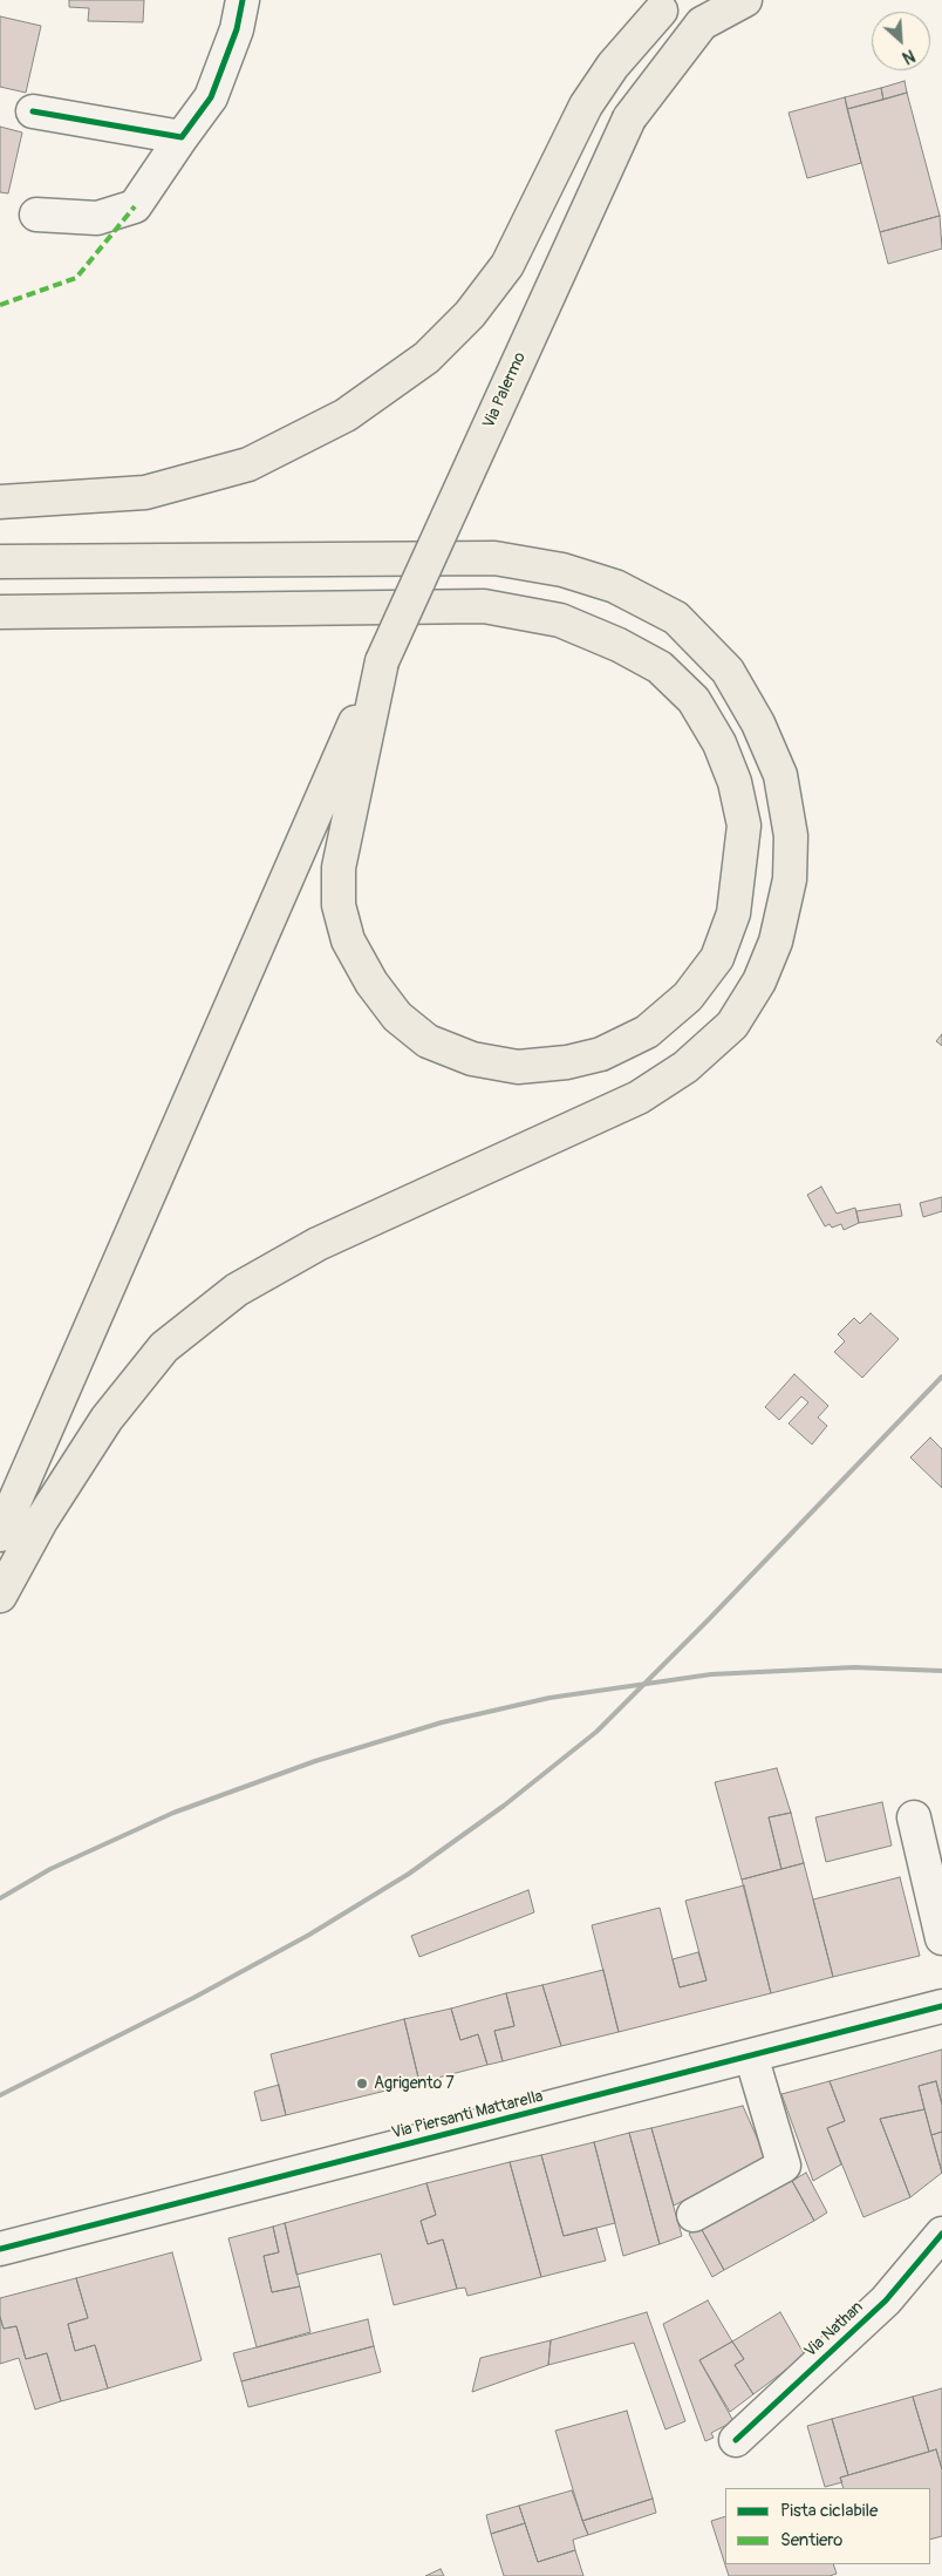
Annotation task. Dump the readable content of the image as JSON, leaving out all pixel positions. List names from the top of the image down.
{
  "streets": {
    "main road": ["Via Palermo"],
    "street": ["Via Piersanti Mattarella", "Via Nathan"]
  },
  "places": ["Agrigento 7"],
  "legend": ["Pista ciclabile", "Sentiero"],
  "north": "bottom right"
}
